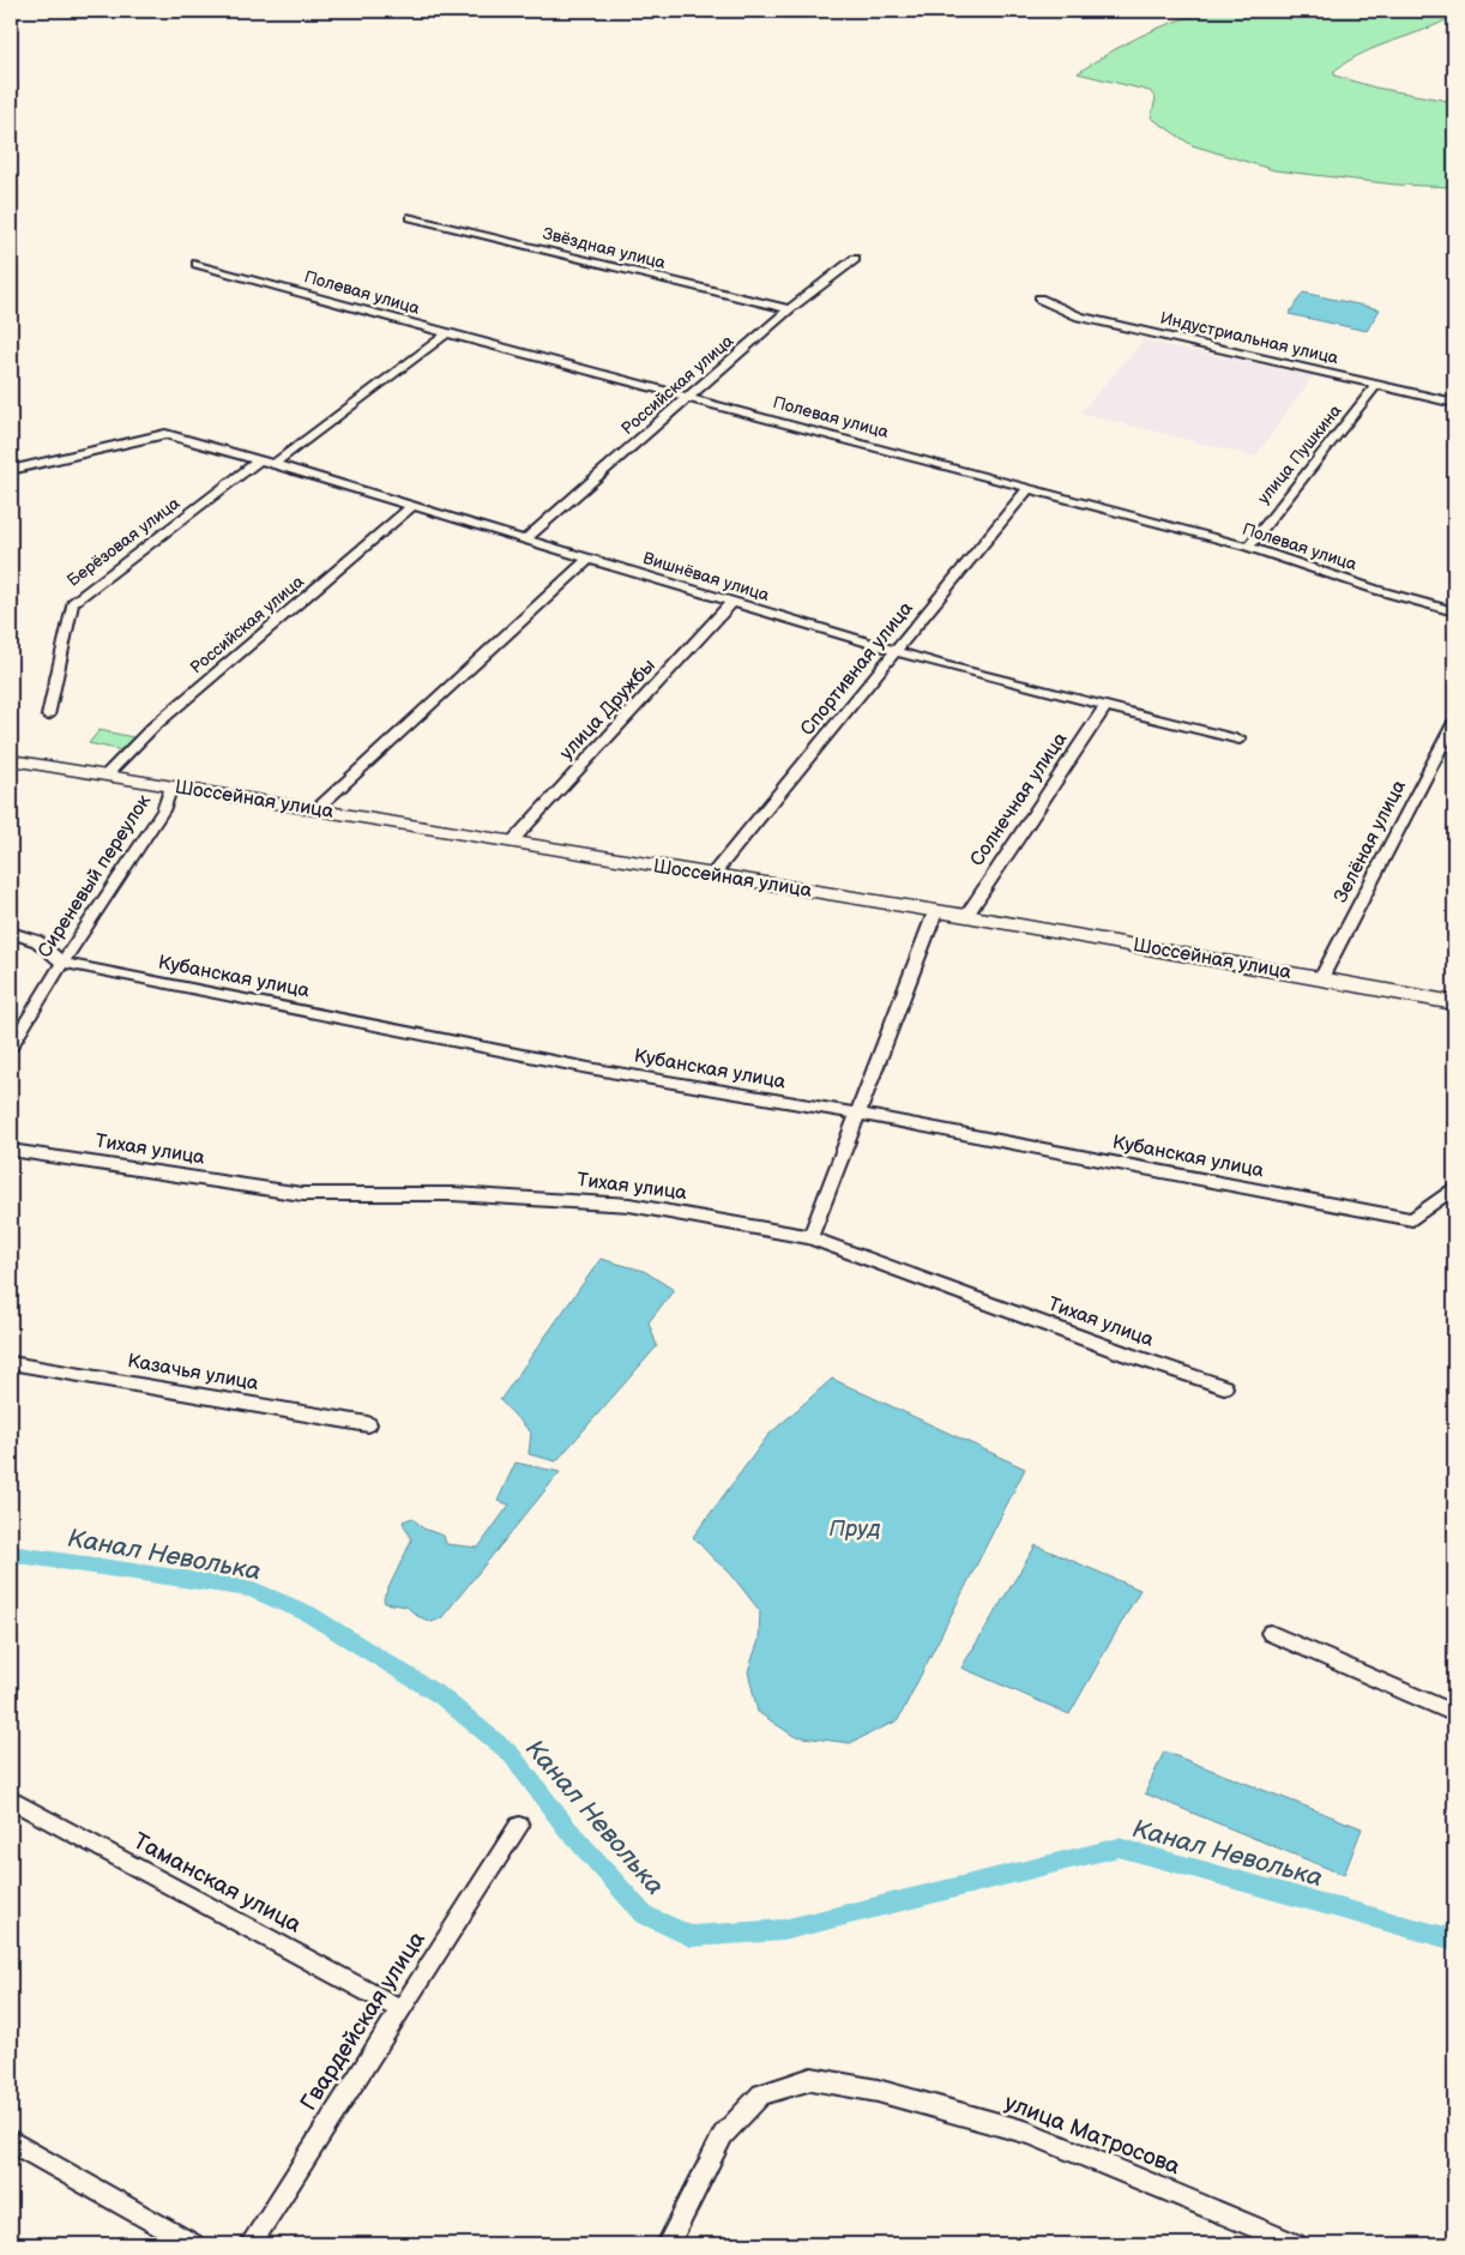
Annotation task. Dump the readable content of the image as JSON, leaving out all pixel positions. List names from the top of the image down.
{
  "streets": {
    "main road": ["Шоссейная улица"],
    "street": [
      "Звёздная улица",
      "Полевая улица",
      "Индустриальная улица",
      "Российская улица",
      "улица Пушкина",
      "Берёзовая улица",
      "Вишнёвая улица",
      "Спортивная улица",
      "улица Дружбы",
      "Солнечная улица",
      "Зелёная улица",
      "Сиреневый переулок",
      "Кубанская улица",
      "Тихая улица",
      "Казачья улица",
      "Таманская улица",
      "Гвардейская улица",
      "улица Матросова"
    ]
  },
  "crossings": [
    ["Звёздная улица", "Российская улица"],
    ["Полевая улица", "Российская улица"],
    ["Полевая улица", "улица Пушкина"],
    ["Полевая улица", "Спортивная улица"],
    ["Индустриальная улица", "улица Пушкина"],
    ["Российская улица", "Вишнёвая улица"],
    ["Российская улица", "Шоссейная улица"],
    ["Берёзовая улица", "Вишнёвая улица"],
    ["Вишнёвая улица", "Спортивная улица"],
    ["Вишнёвая улица", "улица Дружбы"],
    ["Вишнёвая улица", "Солнечная улица"],
    ["Спортивная улица", "Шоссейная улица"],
    ["улица Дружбы", "Шоссейная улица"],
    ["Шоссейная улица", "Солнечная улица"],
    ["Шоссейная улица", "Зелёная улица"],
    ["Шоссейная улица", "Сиреневый переулок"],
    ["Сиреневый переулок", "Кубанская улица"],
    ["Таманская улица", "Гвардейская улица"]
  ],
  "water": ["Пруд", "Канал Неволька"]
}
